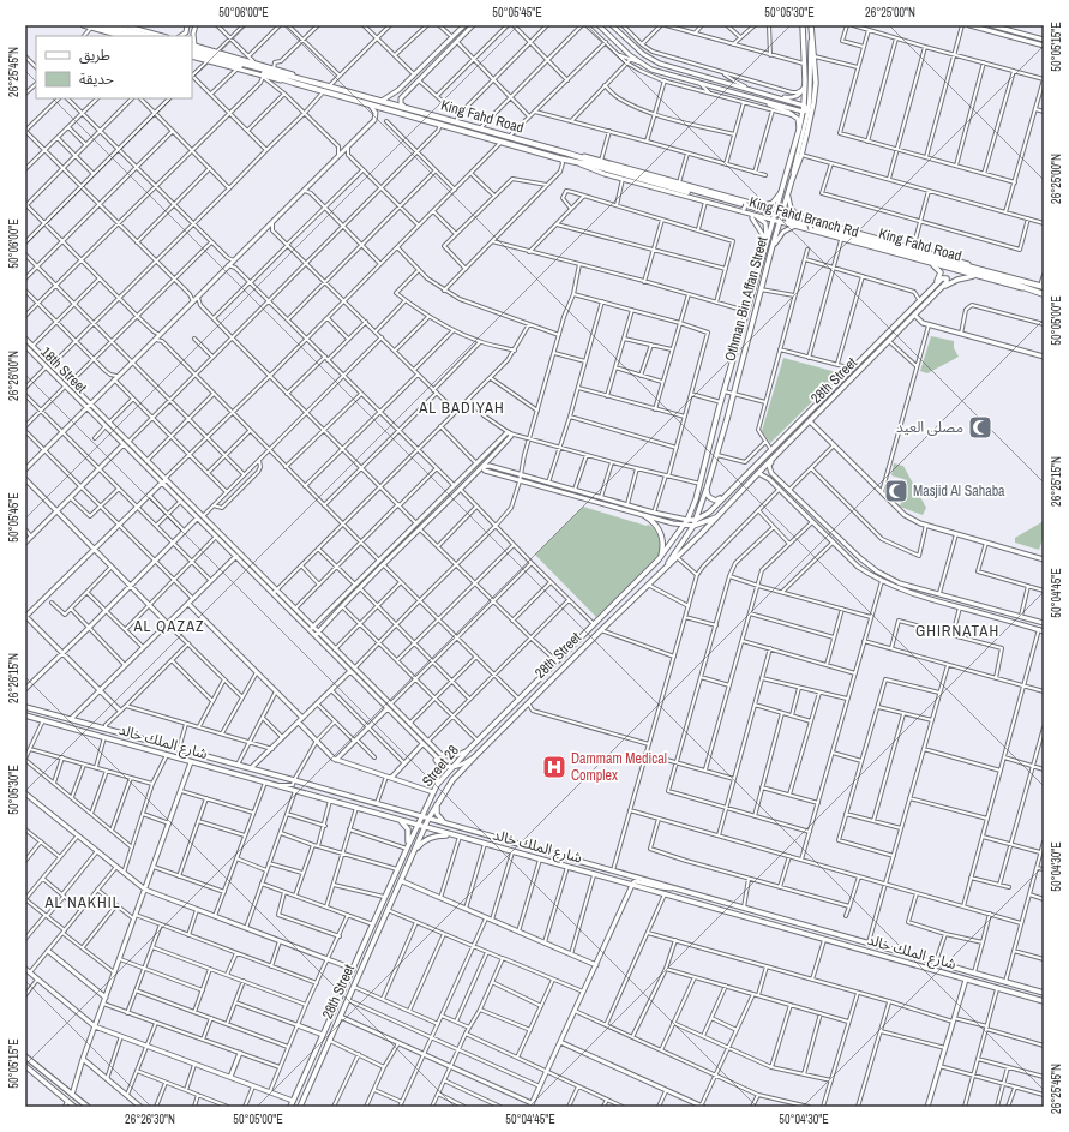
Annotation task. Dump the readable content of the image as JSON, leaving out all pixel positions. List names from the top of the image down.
{
  "streets": {
    "highway": ["King Fahd Road"],
    "main road": [
      "Othman Bin Affan Street",
      "28th Street",
      "شارع الملك خالد",
      "Street 28"
    ],
    "street": ["King Fahd Branch Rd", "18th Street"]
  },
  "crossings": [
    ["King Fahd Road", "King Fahd Branch Rd"],
    ["King Fahd Branch Rd", "Othman Bin Affan Street"],
    ["Othman Bin Affan Street", "28th Street"],
    ["Othman Bin Affan Street", "Street 28"],
    ["28th Street", "شارع الملك خالد"],
    ["شارع الملك خالد", "Street 28"]
  ],
  "districts": [
    "AL BADIYAH",
    "AL QAZAZ",
    "GHIRNATAH",
    "AL NAKHIL"
  ],
  "places": {
    "mosque": ["مصلى العيد", "Masjid Al Sahaba"],
    "hospital": ["Dammam Medical Complex"]
  },
  "legend": ["طريق", "حديقة"],
  "coordinates": [
    "50°06'00\"E",
    "50°05'45\"E",
    "50°05'30\"E",
    "26°25'00\"N",
    "50°05'15\"E",
    "26°25'45\"N",
    "50°05'00\"E",
    "26°26'00\"N",
    "26°25'15\"N",
    "50°04'45\"E",
    "26°26'15\"N",
    "50°04'30\"E",
    "26°26'30\"N"
  ]
}
